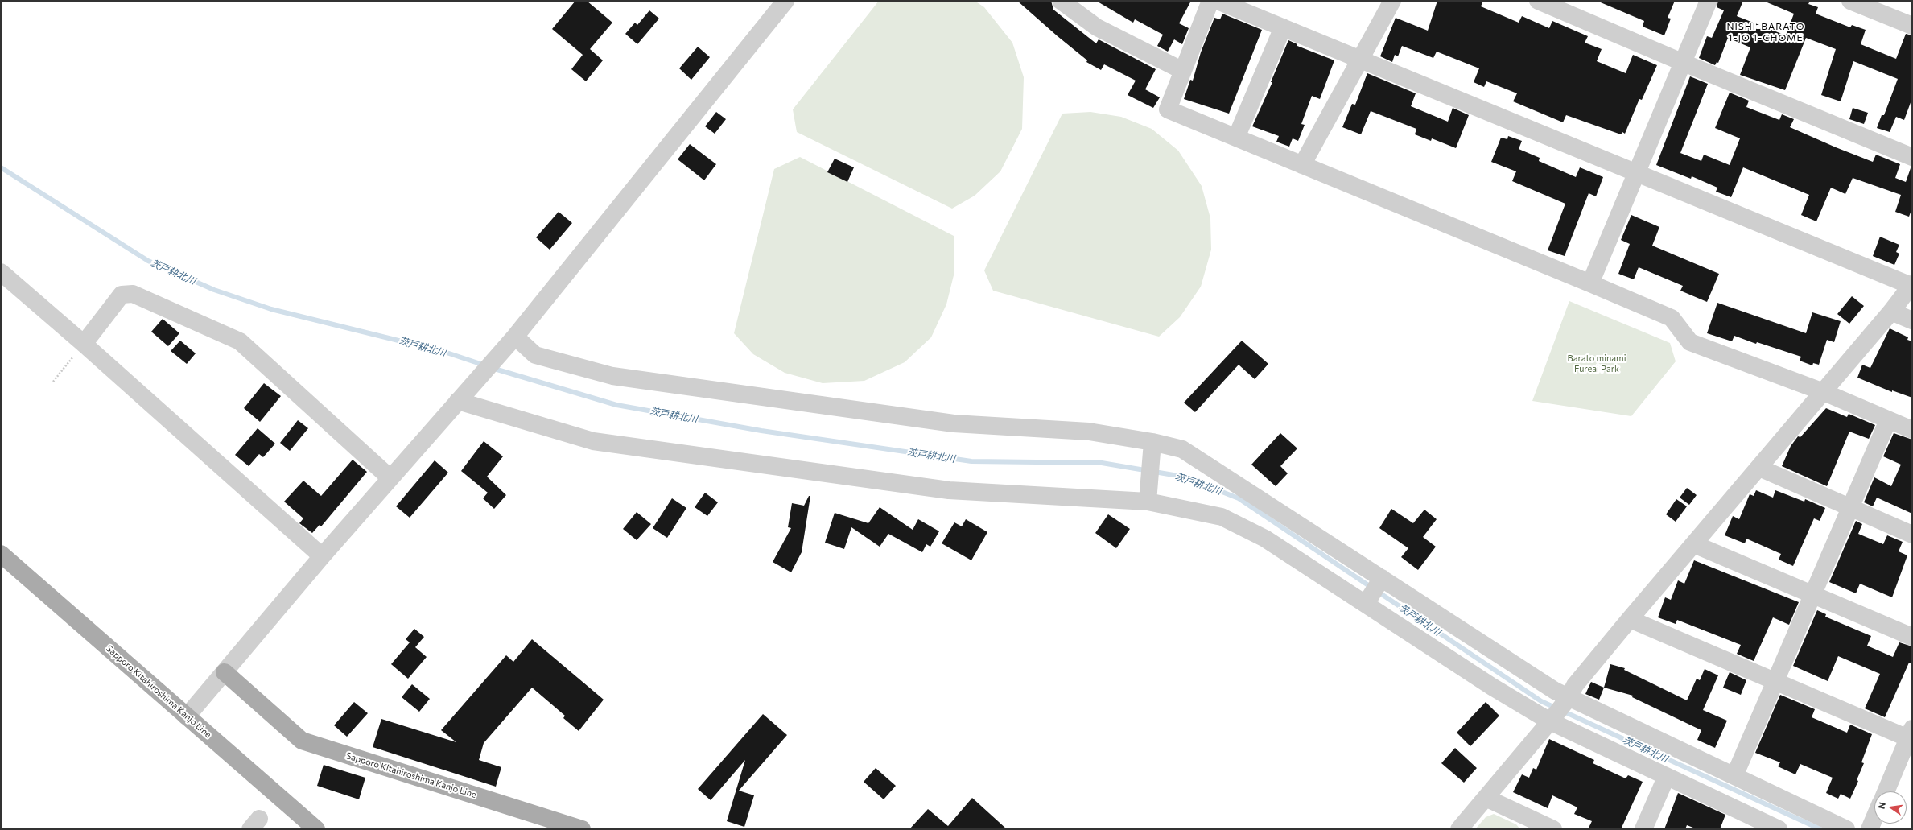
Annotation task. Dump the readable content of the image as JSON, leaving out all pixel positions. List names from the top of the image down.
{
  "streets": {
    "main road": ["Sapporo Kitahiroshima Kanjo Line"]
  },
  "districts": ["NISHI-BARATO 1-JO 1-CHOME"],
  "water": ["茨戸耕北川"],
  "parks": ["Barato minami Fureai Park"],
  "north": "left"
}
